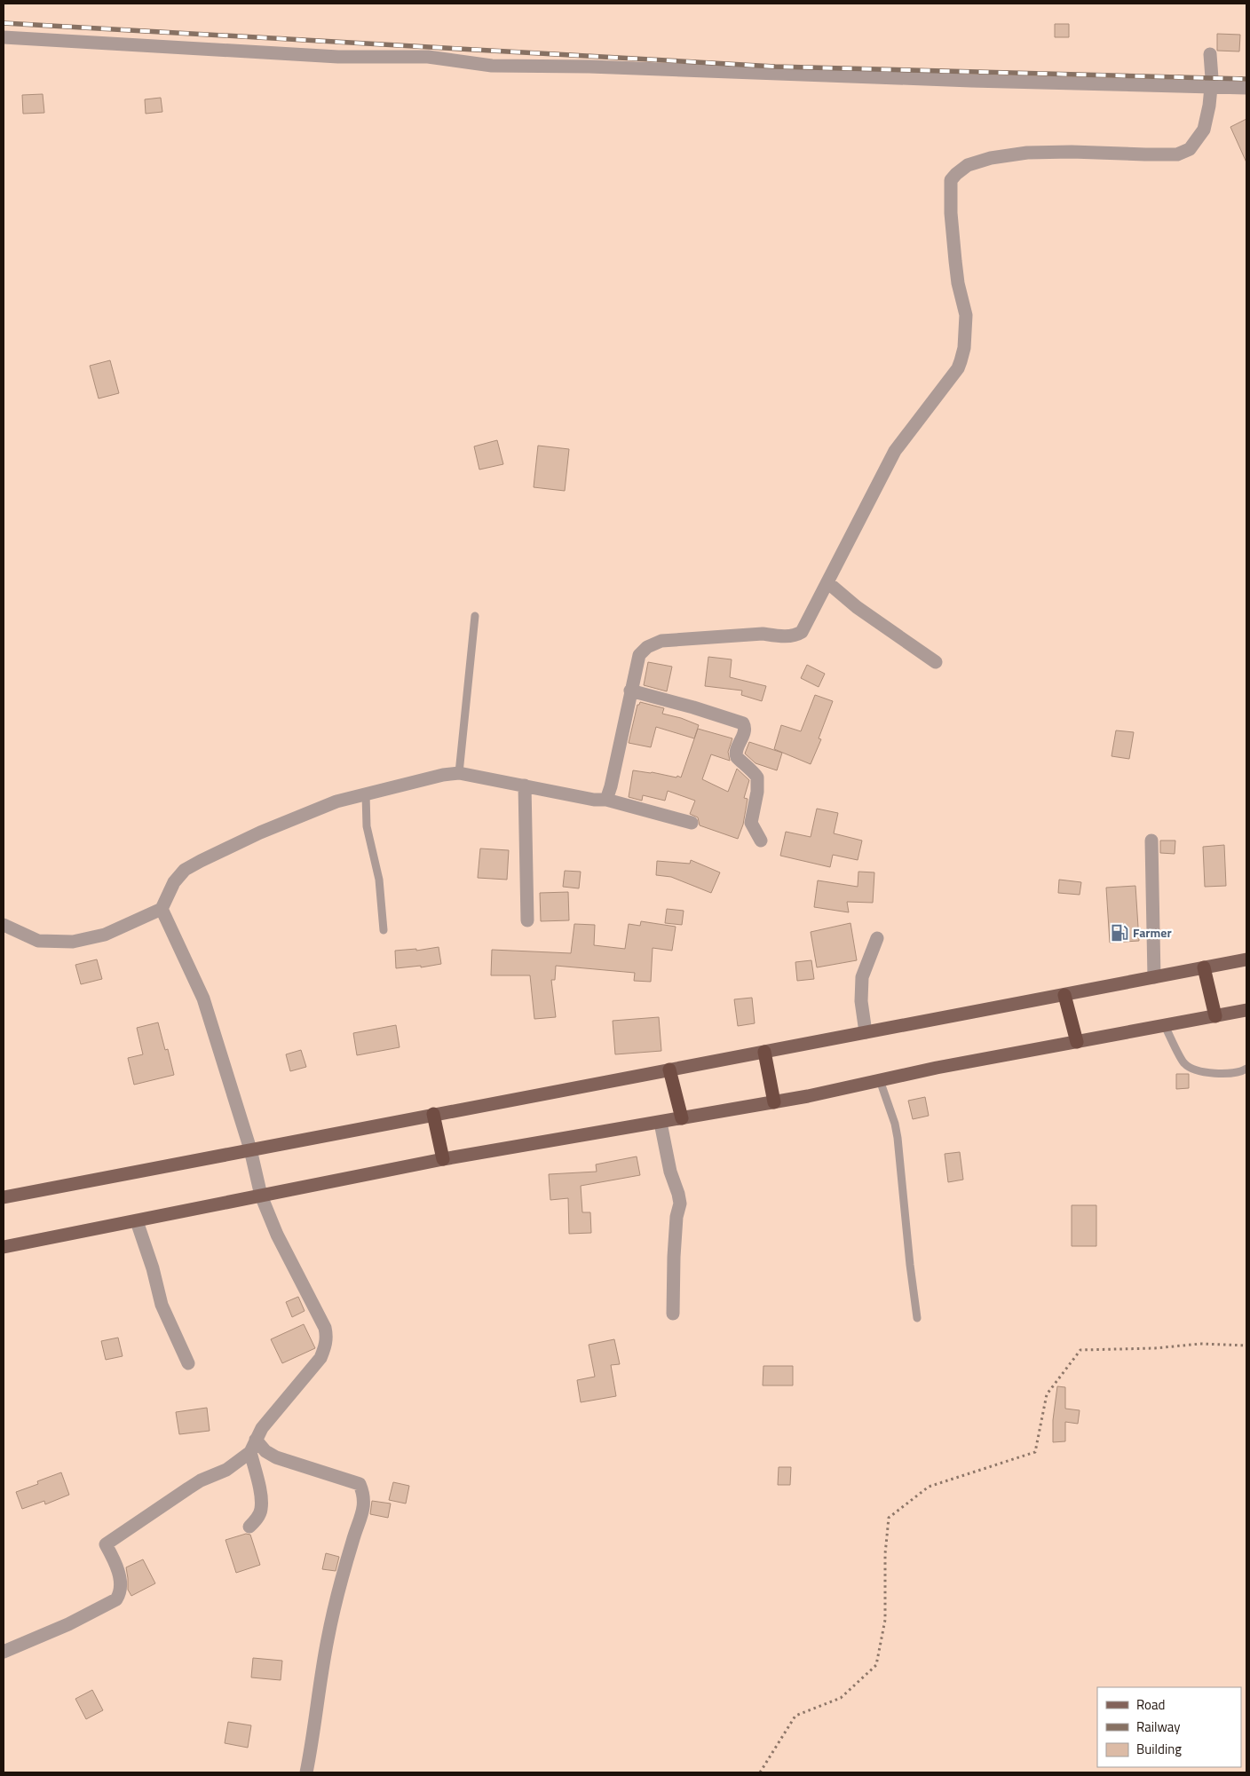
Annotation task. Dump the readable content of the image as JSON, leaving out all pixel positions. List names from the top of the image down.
{
  "places": {
    "fuel station": ["Farmer"]
  },
  "legend": ["Road", "Railway", "Building"]
}
